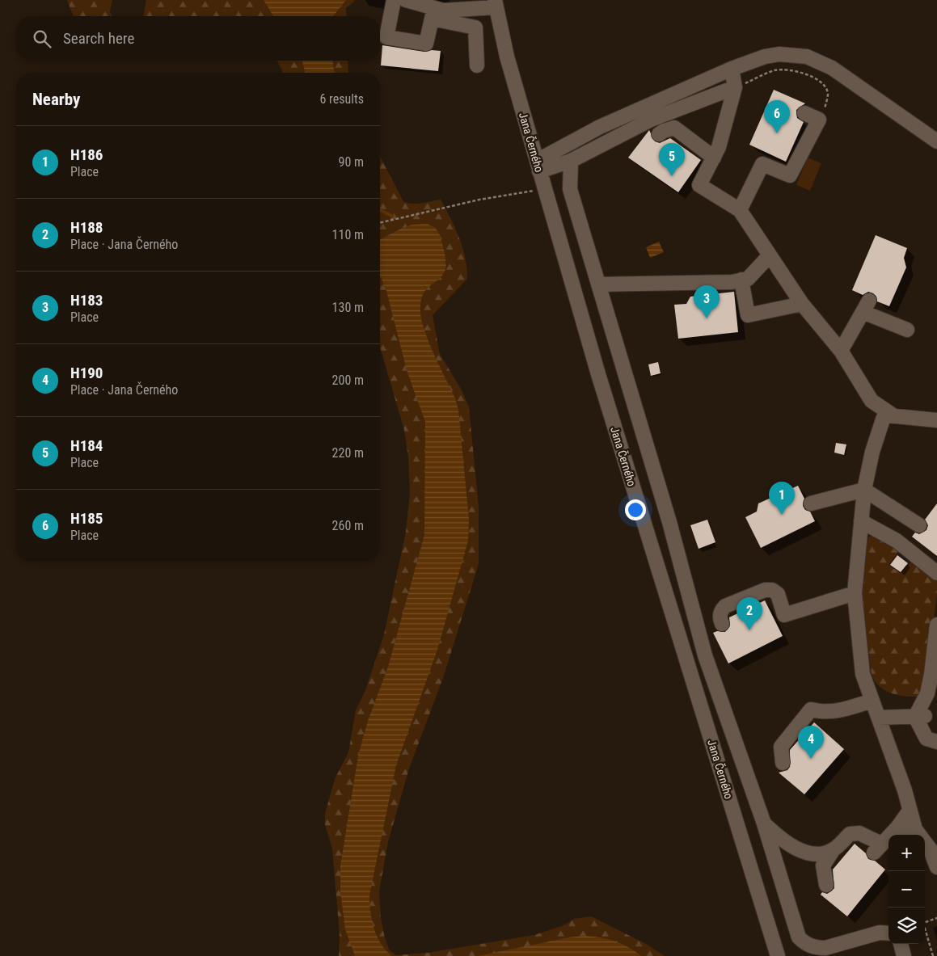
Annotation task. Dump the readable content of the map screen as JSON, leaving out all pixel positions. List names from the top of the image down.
{
  "streets": {
    "street": ["Jana Černého"]
  },
  "page": {
    "search": "Search here",
    "heading": ["Nearby", "6 results"],
    "pins": [
      "6",
      "5",
      "3",
      "1",
      "2",
      "4"
    ],
    "list": [
      {
        "mark": "1",
        "name": "H186",
        "note": "Place",
        "value": "90 m"
      },
      {
        "mark": "2",
        "name": "H188",
        "note": "Place · Jana Černého",
        "value": "110 m"
      },
      {
        "mark": "3",
        "name": "H183",
        "note": "Place",
        "value": "130 m"
      },
      {
        "mark": "4",
        "name": "H190",
        "note": "Place · Jana Černého",
        "value": "200 m"
      },
      {
        "mark": "5",
        "name": "H184",
        "note": "Place",
        "value": "220 m"
      },
      {
        "mark": "6",
        "name": "H185",
        "note": "Place",
        "value": "260 m"
      }
    ],
    "map_buttons": ["+", "−"]
  }
}
